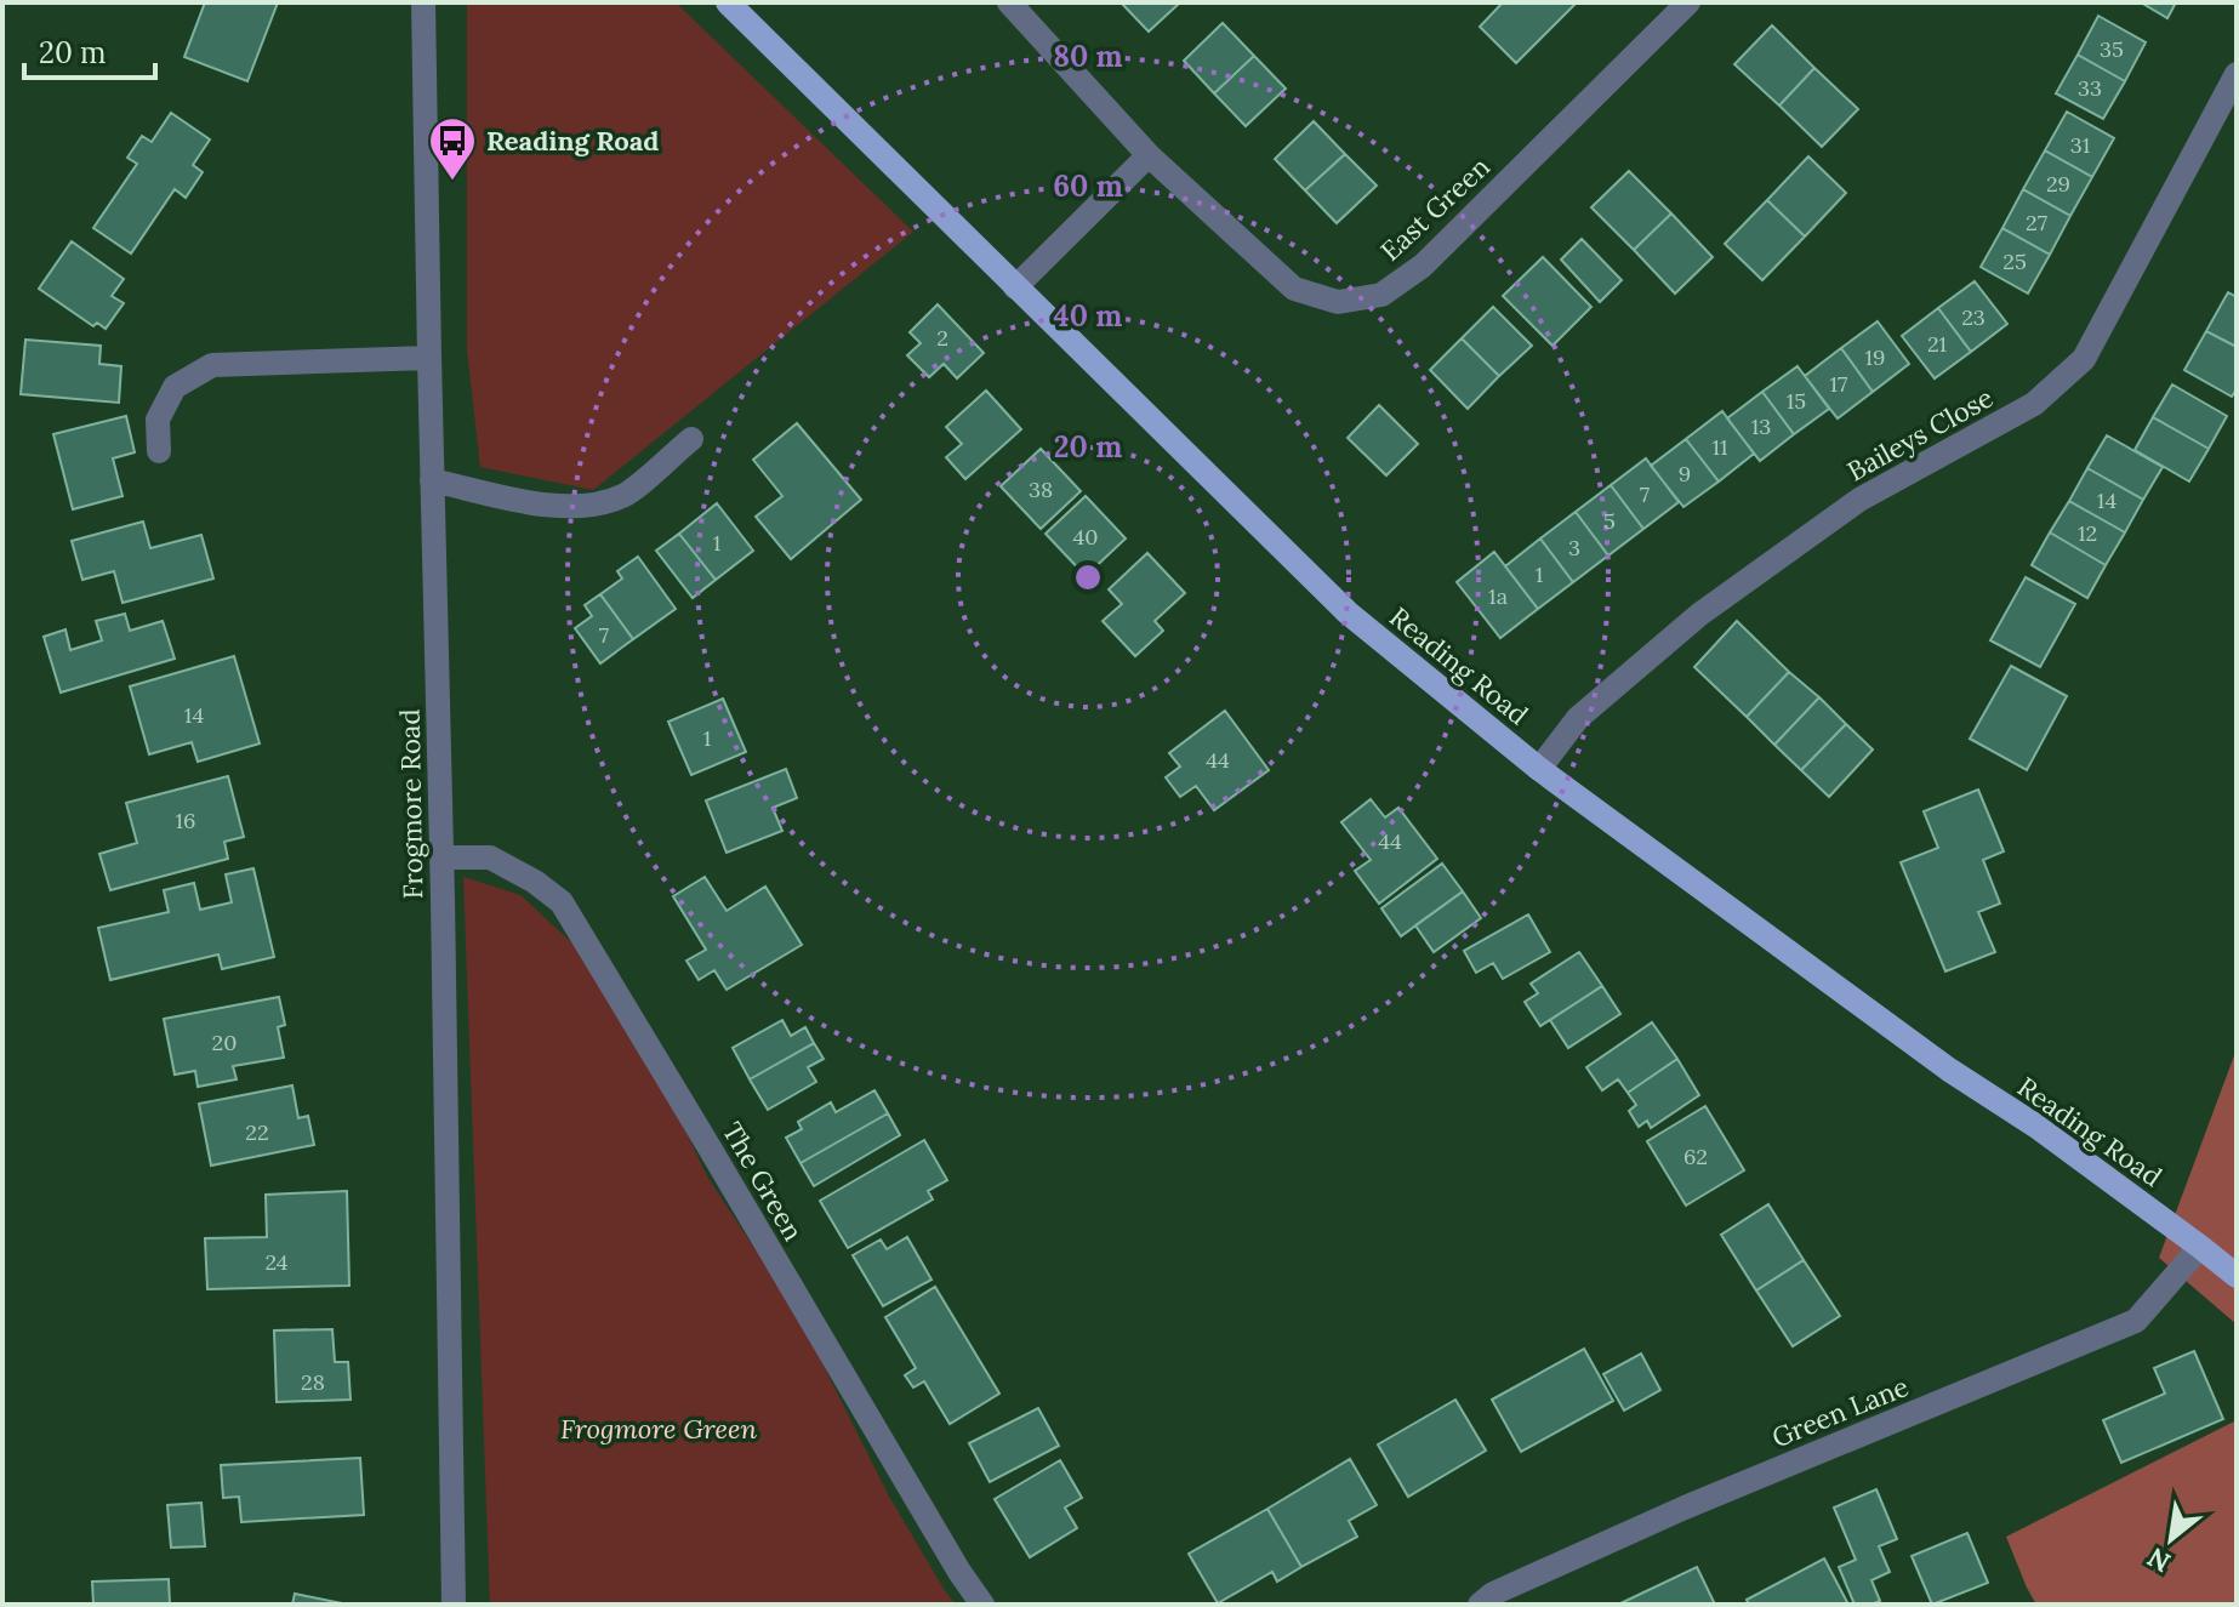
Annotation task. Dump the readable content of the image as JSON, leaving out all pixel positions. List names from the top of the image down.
{
  "streets": {
    "main road": ["Reading Road"],
    "street": [
      "East Green",
      "Baileys Close",
      "Frogmore Road",
      "The Green",
      "Green Lane"
    ]
  },
  "crossings": [
    ["Baileys Close", "Reading Road"],
    ["Reading Road", "Green Lane"],
    ["Frogmore Road", "The Green"]
  ],
  "parks": ["Frogmore Green"],
  "places": {
    "bus stop": ["Reading Road"]
  },
  "house_numbers": [
    "35",
    "33",
    "31",
    "29",
    "27",
    "25",
    "23",
    "2",
    "21",
    "19",
    "17",
    "15",
    "13",
    "11",
    "9",
    "38",
    "7",
    "14",
    "5",
    "12",
    "40",
    "1",
    "3",
    "1",
    "1a",
    "7",
    "14",
    "1",
    "44",
    "16",
    "44",
    "20",
    "22",
    "62",
    "24",
    "28"
  ],
  "scale_bar": "20 m",
  "north": "bottom left",
  "rings": [
    "80 m",
    "60 m",
    "40 m",
    "20 m"
  ]
}
